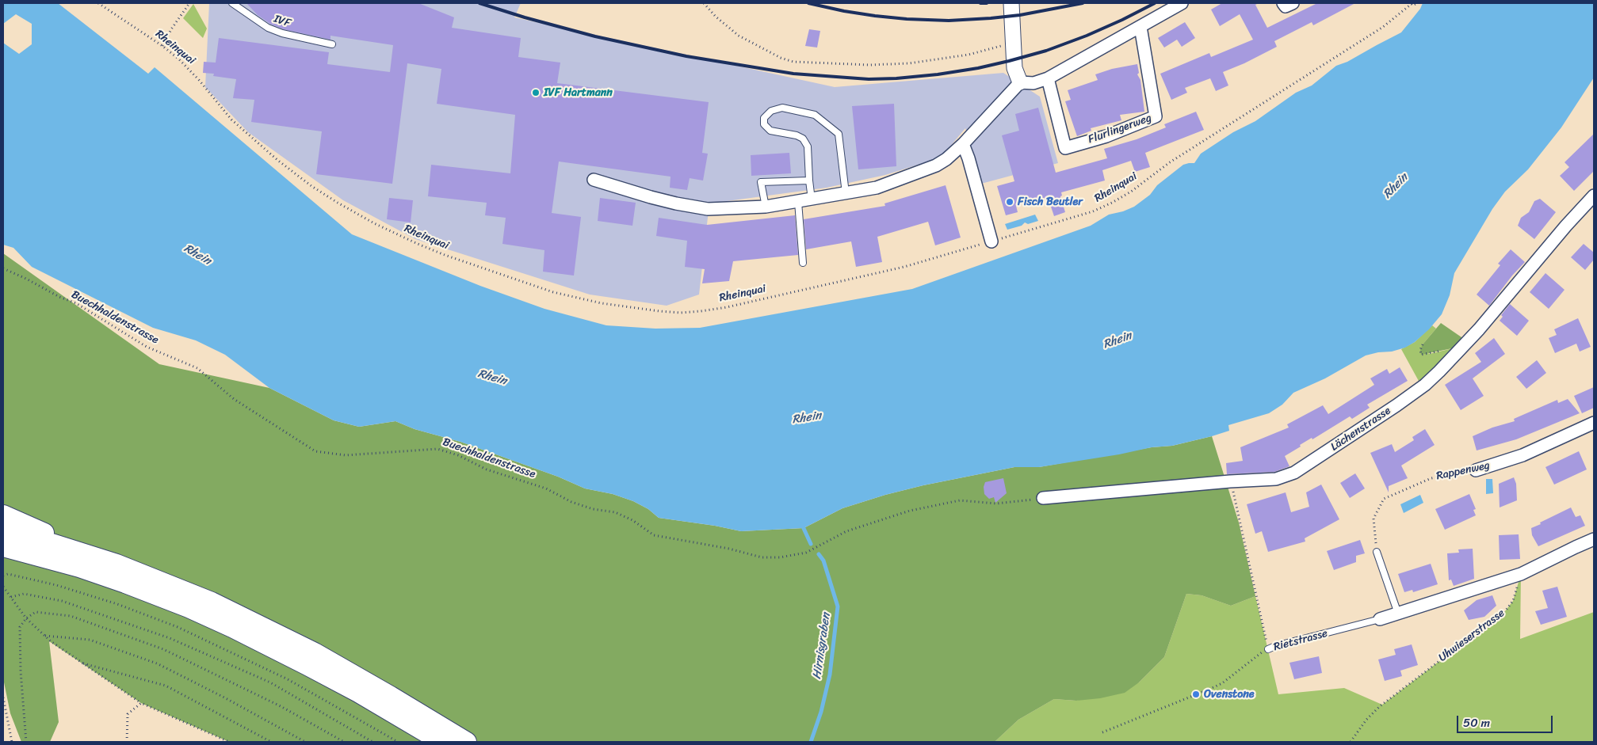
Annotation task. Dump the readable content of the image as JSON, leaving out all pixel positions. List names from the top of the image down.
{
  "streets": {
    "street": [
      "Flurlingerweg",
      "Lächenstrasse",
      "Rappenweg",
      "Rietstrasse"
    ],
    "lane": ["IVF"],
    "path": ["Rheinquai", "Buechhaldenstrasse", "Uhwieserstrasse"]
  },
  "crossings": [
    ["Buechhaldenstrasse", "Lächenstrasse"],
    ["Uhwieserstrasse", "Rietstrasse"]
  ],
  "water": ["Rhein", "Hirnisgraben"],
  "places": ["IVF Hartmann", "Fisch Beutler", "Ovenstone"],
  "scale_bar": "50 m"
}
